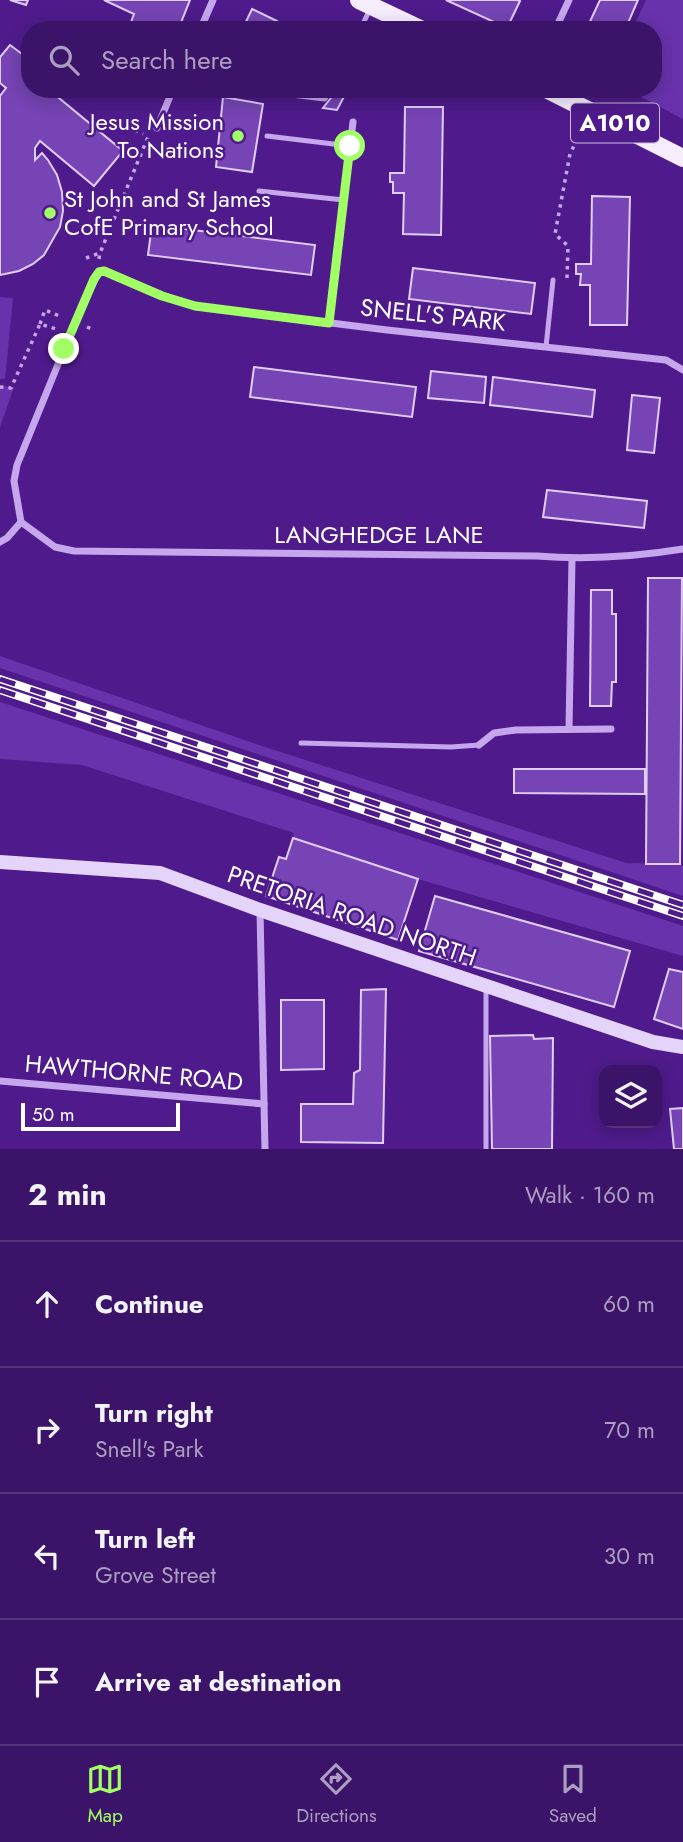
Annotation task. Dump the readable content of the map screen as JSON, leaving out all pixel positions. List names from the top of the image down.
{
  "streets": {
    "main road": ["A1010"],
    "street": [
      "SNELL'S PARK",
      "LANGHEDGE LANE",
      "PRETORIA ROAD NORTH",
      "HAWTHORNE ROAD"
    ]
  },
  "crossings": [
    ["SNELL'S PARK", "LANGHEDGE LANE"]
  ],
  "places": ["Jesus Mission To Nations", "St John and St James CofE Primary School"],
  "scale_bar": "50 m",
  "page": {
    "search": "Search here",
    "scale": "50 m",
    "heading": ["2 min", "Walk · 160 m"],
    "list": [
      ["Continue", "60 m"],
      ["Turn right", "Snell's Park", "70 m"],
      ["Turn left", "Grove Street", "30 m"],
      "Arrive at destination"
    ],
    "nav": ["Map", "Directions", "Saved"]
  }
}
